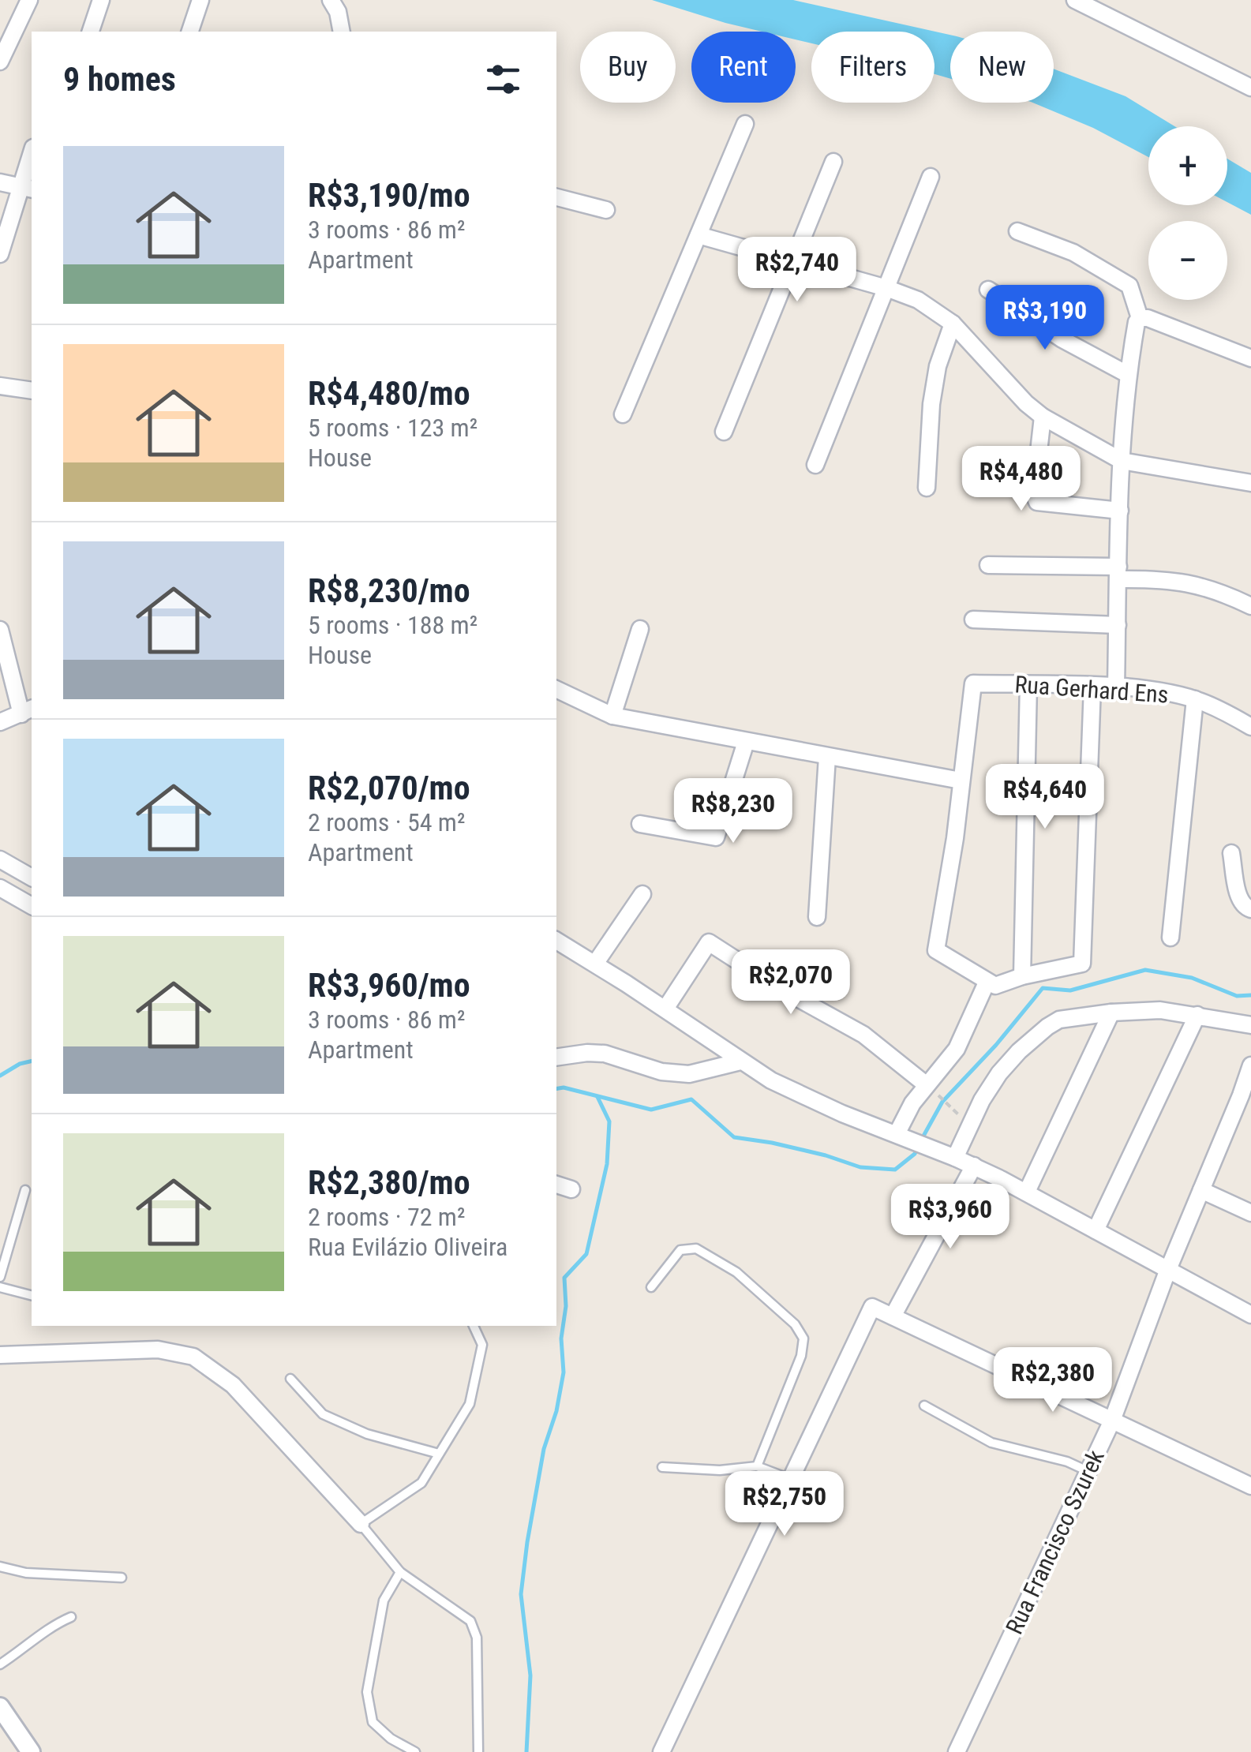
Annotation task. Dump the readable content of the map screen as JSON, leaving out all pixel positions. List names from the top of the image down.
{
  "streets": {
    "street": ["Rua Gerhard Ens", "Rua Francisco Szurek"]
  },
  "page": {
    "chip": [
      "Buy",
      "Rent",
      "Filters",
      "New"
    ],
    "heading": "9 homes",
    "map_buttons": ["+", "−"],
    "list": [
      {
        "name": "R$3,190/mo",
        "note": "3 rooms · 86 m² · Apartment"
      },
      {
        "name": "R$4,480/mo",
        "note": "5 rooms · 123 m² · House"
      },
      {
        "name": "R$8,230/mo",
        "note": "5 rooms · 188 m² · House"
      },
      {
        "name": "R$2,070/mo",
        "note": "2 rooms · 54 m² · Apartment"
      },
      {
        "name": "R$3,960/mo",
        "note": "3 rooms · 86 m² · Apartment"
      },
      {
        "name": "R$2,380/mo",
        "note": "2 rooms · 72 m² · Rua Evilázio Oliveira"
      }
    ],
    "price": [
      "R$2,740",
      "R$3,190",
      "R$4,480",
      "R$4,640",
      "R$8,230",
      "R$2,070",
      "R$3,960",
      "R$2,380",
      "R$2,750"
    ]
  }
}
